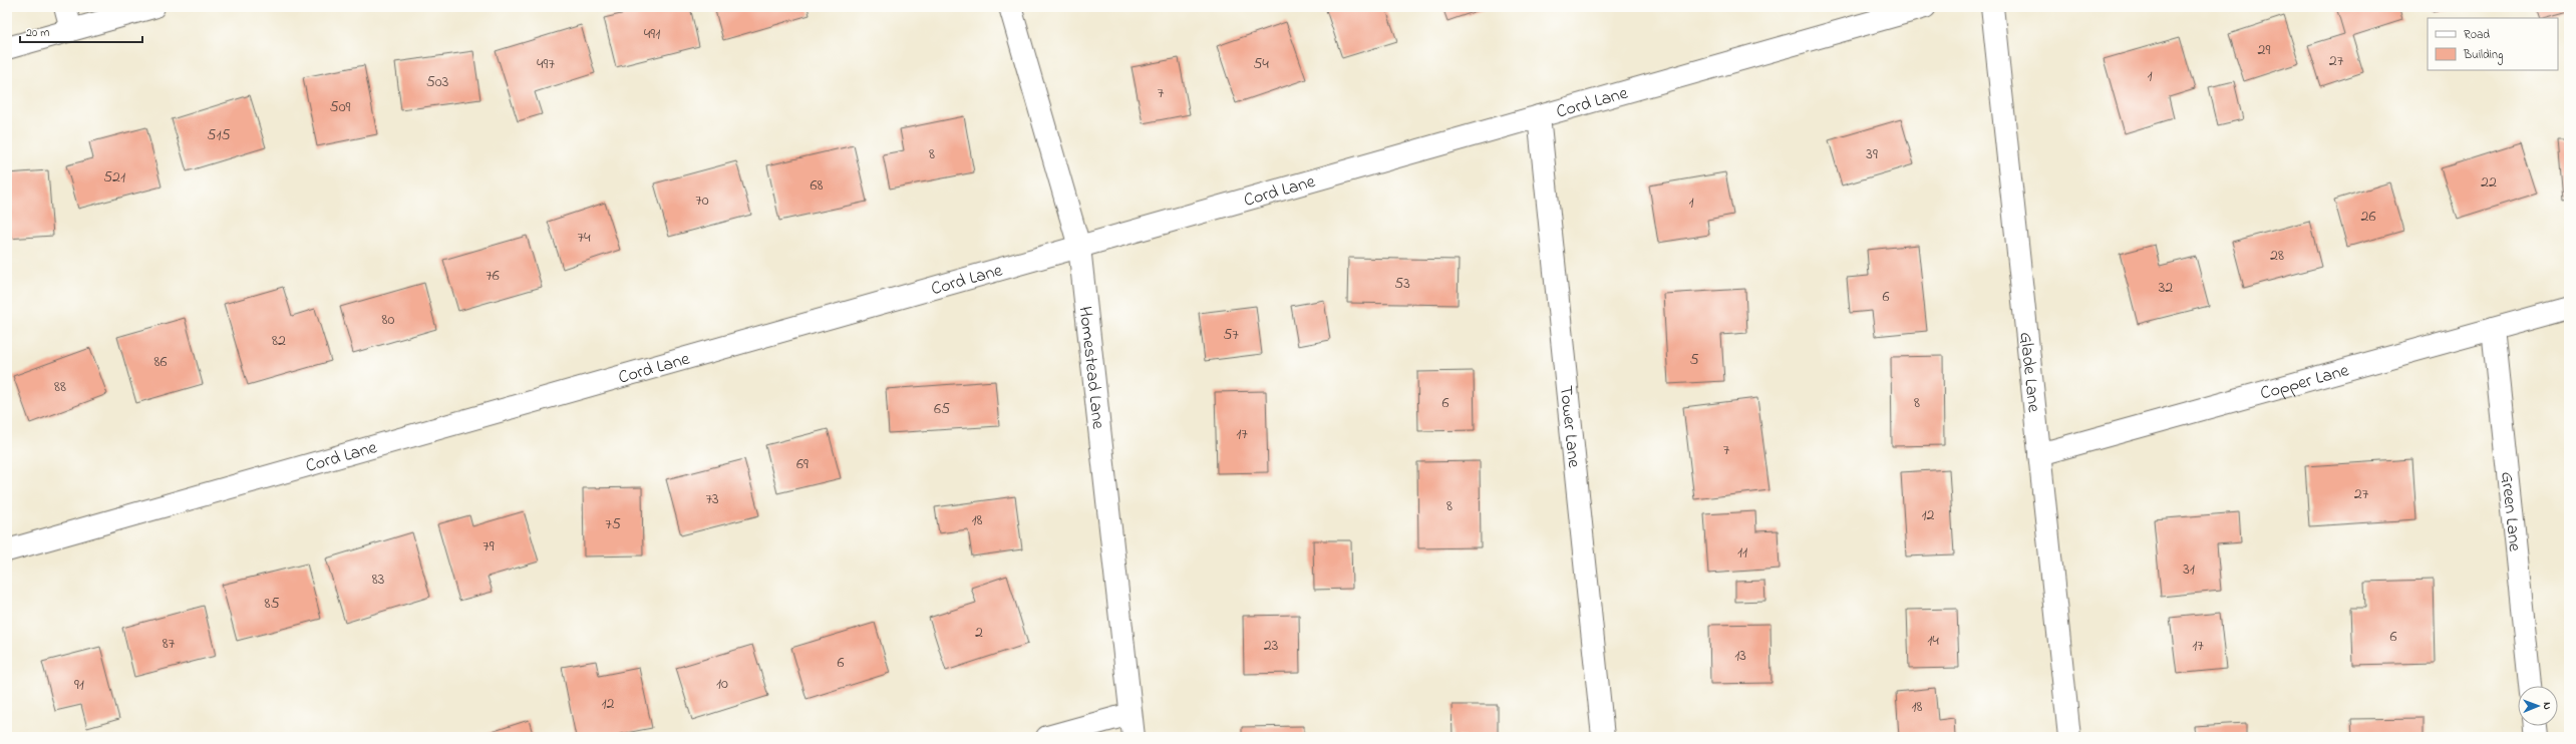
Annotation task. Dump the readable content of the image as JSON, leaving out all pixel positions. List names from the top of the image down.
{
  "streets": {
    "street": [
      "Cord Lane",
      "Homestead Lane",
      "Glade Lane",
      "Copper Lane",
      "Tower Lane",
      "Green Lane"
    ]
  },
  "crossings": [
    ["Cord Lane", "Homestead Lane"],
    ["Cord Lane", "Tower Lane"],
    ["Glade Lane", "Copper Lane"],
    ["Copper Lane", "Green Lane"]
  ],
  "house_numbers": [
    "491",
    "29",
    "27",
    "497",
    "54",
    "1",
    "503",
    "7",
    "509",
    "515",
    "8",
    "39",
    "521",
    "22",
    "68",
    "70",
    "1",
    "26",
    "74",
    "28",
    "76",
    "53",
    "32",
    "6",
    "80",
    "57",
    "82",
    "5",
    "86",
    "88",
    "6",
    "8",
    "65",
    "17",
    "7",
    "69",
    "27",
    "73",
    "8",
    "12",
    "18",
    "75",
    "79",
    "11",
    "31",
    "83",
    "85",
    "2",
    "6",
    "14",
    "87",
    "23",
    "17",
    "13",
    "6",
    "10",
    "91",
    "12",
    "18"
  ],
  "legend": ["Road", "Building"],
  "scale_bar": "20 m",
  "north": "right"
}
